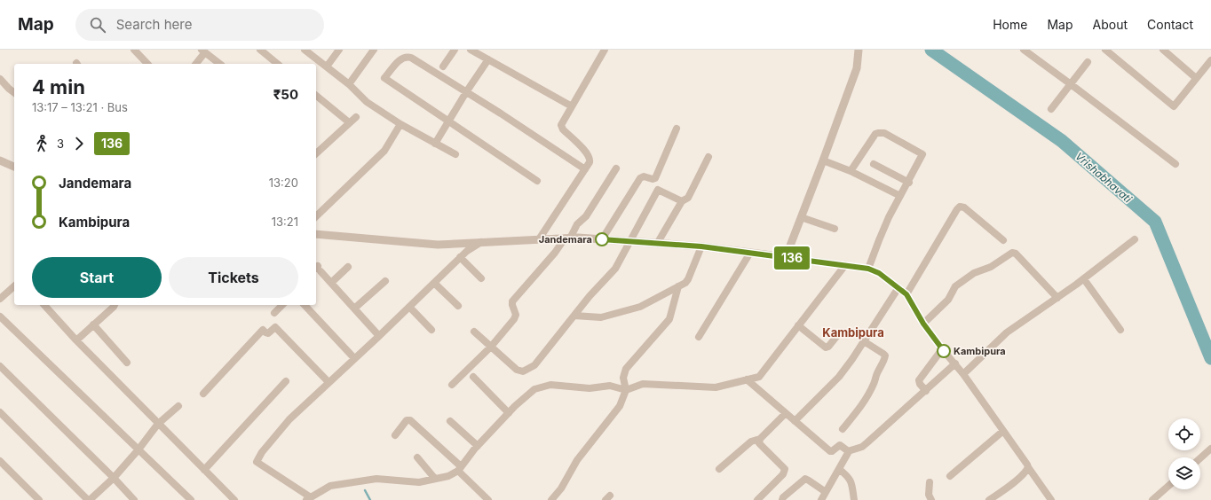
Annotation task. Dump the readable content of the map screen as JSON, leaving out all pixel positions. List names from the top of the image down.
{
  "districts": ["Kambipura"],
  "water": ["Vrishabhavati"],
  "places": ["Jandemara", "Kambipura"],
  "lines": ["bus line 136"],
  "page": {
    "header": "Map",
    "search": "Search here",
    "nav": [
      "Home",
      "Map",
      "About",
      "Contact"
    ],
    "on_map": "136",
    "heading": ["4 min", "13:17 – 13:21 · Bus", "₹50"],
    "legs": ["3", "136"],
    "list": [
      {
        "name": "Jandemara",
        "value": "13:20"
      },
      {
        "name": "Kambipura",
        "value": "13:21"
      }
    ],
    "buttons": ["Start", "Tickets"]
  }
}
